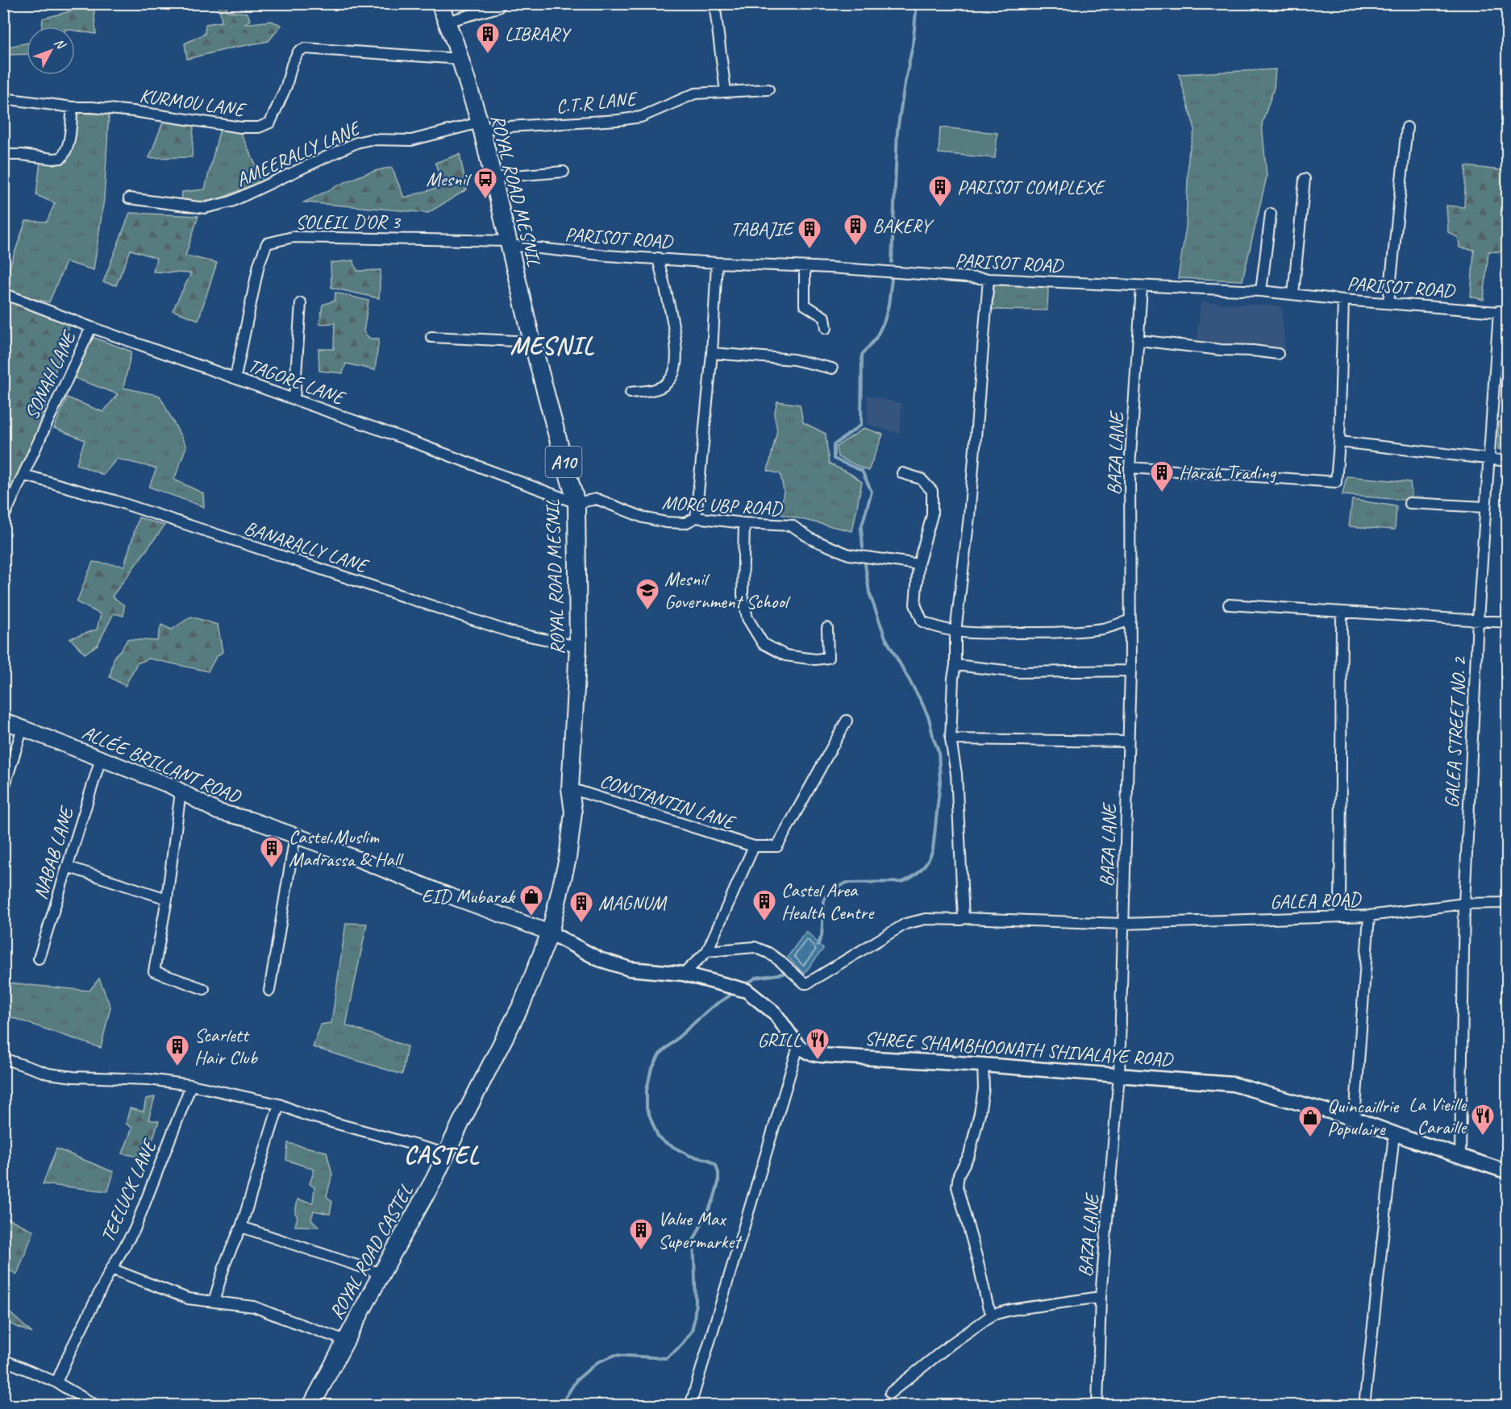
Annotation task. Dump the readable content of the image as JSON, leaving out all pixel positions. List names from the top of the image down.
{
  "streets": {
    "main road": [
      "ROYAL ROAD MESNIL",
      "A10",
      "ALLÉE BRILLANT ROAD",
      "ROYAL ROAD CASTEL"
    ],
    "street": [
      "KURMOU LANE",
      "C.T.R LANE",
      "AMEERALLY LANE",
      "SOLEIL D'OR 3",
      "PARISOT ROAD",
      "SONAH LANE",
      "TAGORE LANE",
      "BAZA LANE",
      "MORC UBP ROAD",
      "BANARALLY LANE",
      "GALEA STREET NO. 2",
      "CONSTANTIN LANE",
      "NABAB LANE",
      "GALEA ROAD",
      "SHREE SHAMBHOONATH SHIVALAYE ROAD",
      "TEELUCK LANE"
    ]
  },
  "crossings": [
    ["KURMOU LANE", "ROYAL ROAD MESNIL"],
    ["C.T.R LANE", "AMEERALLY LANE"],
    ["C.T.R LANE", "ROYAL ROAD MESNIL"],
    ["AMEERALLY LANE", "ROYAL ROAD MESNIL"],
    ["ROYAL ROAD MESNIL", "SOLEIL D'OR 3"],
    ["ROYAL ROAD MESNIL", "PARISOT ROAD"],
    ["ROYAL ROAD MESNIL", "TAGORE LANE"],
    ["ROYAL ROAD MESNIL", "MORC UBP ROAD"],
    ["ROYAL ROAD MESNIL", "BANARALLY LANE"],
    ["ROYAL ROAD MESNIL", "ALLÉE BRILLANT ROAD"],
    ["ROYAL ROAD MESNIL", "CONSTANTIN LANE"],
    ["ROYAL ROAD MESNIL", "ROYAL ROAD CASTEL"],
    ["SOLEIL D'OR 3", "PARISOT ROAD"],
    ["SOLEIL D'OR 3", "TAGORE LANE"],
    ["PARISOT ROAD", "BAZA LANE"],
    ["PARISOT ROAD", "GALEA STREET NO. 2"],
    ["SONAH LANE", "TAGORE LANE"],
    ["SONAH LANE", "BANARALLY LANE"],
    ["TAGORE LANE", "MORC UBP ROAD"],
    ["BAZA LANE", "GALEA ROAD"],
    ["BAZA LANE", "SHREE SHAMBHOONATH SHIVALAYE ROAD"],
    ["GALEA STREET NO. 2", "GALEA ROAD"],
    ["GALEA STREET NO. 2", "SHREE SHAMBHOONATH SHIVALAYE ROAD"],
    ["ALLÉE BRILLANT ROAD", "NABAB LANE"],
    ["ALLÉE BRILLANT ROAD", "ROYAL ROAD CASTEL"],
    ["TEELUCK LANE", "ROYAL ROAD CASTEL"]
  ],
  "districts": ["MESNIL", "CASTEL"],
  "places": {
    "building": [
      "LIBRARY",
      "PARISOT COMPLEXE",
      "BAKERY",
      "TABAJIE",
      "Harah Trading",
      "Castel Muslim Madrassa & Hall",
      "Castel Area Health Centre",
      "MAGNUM",
      "Scarlett Hair Club",
      "Value Max Supermarket"
    ],
    "bus stop": ["Mesnil"],
    "school or university": ["Mesnil Government School"],
    "shop": ["EID Mubarak", "Quincaillrie Populaire"],
    "restaurant": ["GRILL", "La Vieille Caraille"]
  },
  "north": "top right"
}
